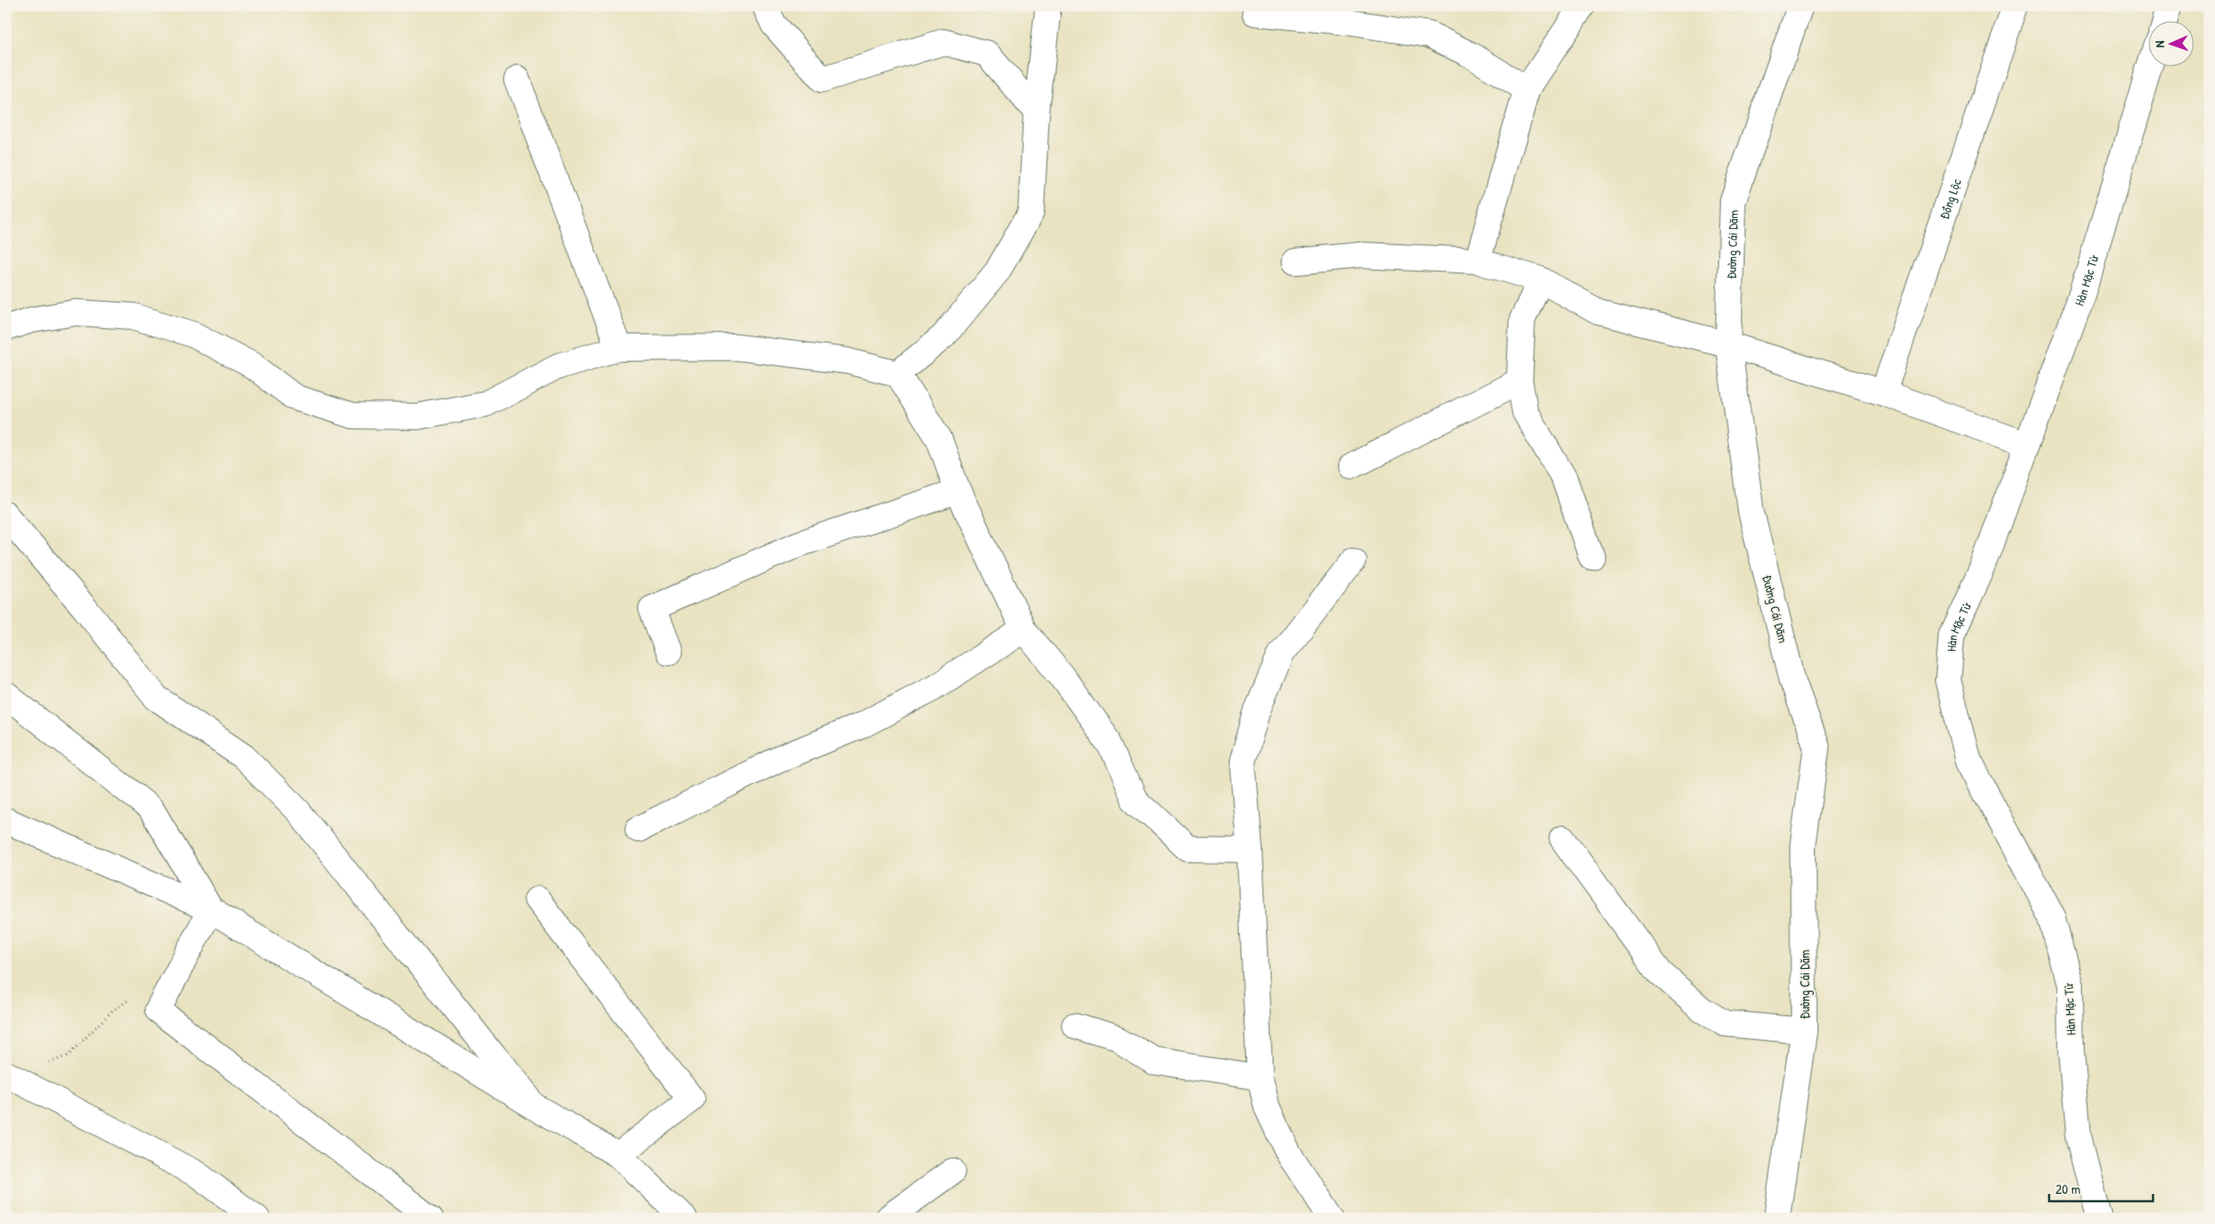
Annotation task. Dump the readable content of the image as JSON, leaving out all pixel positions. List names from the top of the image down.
{
  "streets": {
    "street": ["Đồng Lộc", "Đường Cái Dăm", "Hàn Mặc Tử"]
  },
  "scale_bar": "20 m",
  "north": "left"
}
